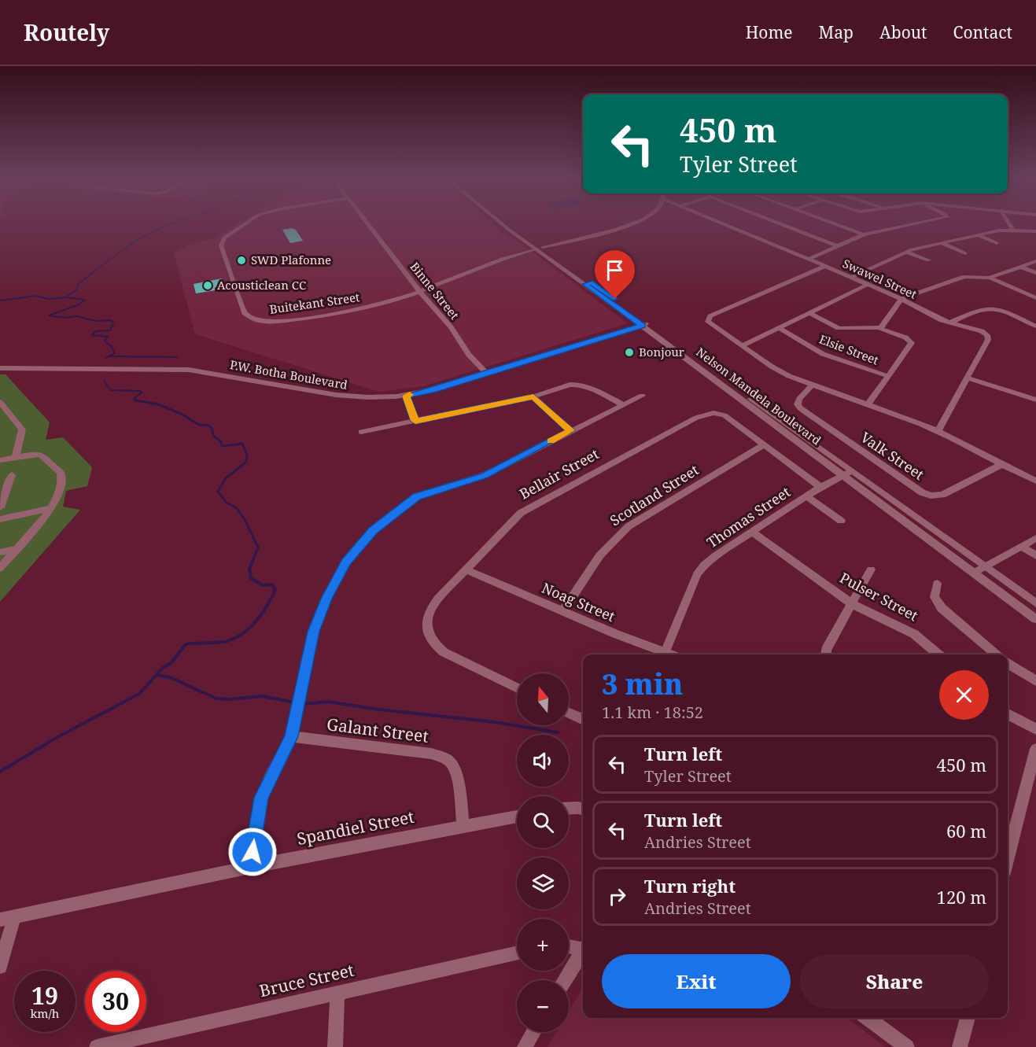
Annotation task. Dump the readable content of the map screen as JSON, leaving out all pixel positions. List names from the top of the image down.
{
  "streets": {
    "street": [
      "Swawel Street",
      "Binne Street",
      "Buitekant Street",
      "Elsie Street",
      "P.W. Botha Boulevard",
      "Nelson Mandela Boulevard",
      "Valk Street",
      "Bellair Street",
      "Scotland Street",
      "Thomas Street",
      "Pulser Street",
      "Noag Street",
      "Galant Street",
      "Spandiel Street",
      "Bruce Street"
    ]
  },
  "crossings": [
    ["Binne Street", "Buitekant Street"],
    ["Binne Street", "P.W. Botha Boulevard"],
    ["Buitekant Street", "Nelson Mandela Boulevard"],
    ["P.W. Botha Boulevard", "Nelson Mandela Boulevard"],
    ["Nelson Mandela Boulevard", "Thomas Street"],
    ["Bellair Street", "Scotland Street"],
    ["Bellair Street", "Thomas Street"],
    ["Bellair Street", "Noag Street"],
    ["Scotland Street", "Noag Street"],
    ["Thomas Street", "Pulser Street"],
    ["Thomas Street", "Noag Street"],
    ["Galant Street", "Spandiel Street"]
  ],
  "places": ["SWD Plafonne", "Acousticlean CC", "Bonjour"],
  "north": "top",
  "page": {
    "header": "Routely",
    "nav": [
      "Home",
      "Map",
      "About",
      "Contact"
    ],
    "turn": ["450 m", "Tyler Street"],
    "heading": ["3 min", "1.1 km · 18:52"],
    "map_buttons": ["+", "−"],
    "list": [
      {
        "name": "Turn left",
        "note": "Tyler Street",
        "value": "450 m"
      },
      {
        "name": "Turn left",
        "note": "Andries Street",
        "value": "60 m"
      },
      {
        "name": "Turn right",
        "note": "Andries Street",
        "value": "120 m"
      }
    ],
    "buttons": ["Exit", "Share"],
    "speed": "19 km/h",
    "limit": "30"
  }
}
